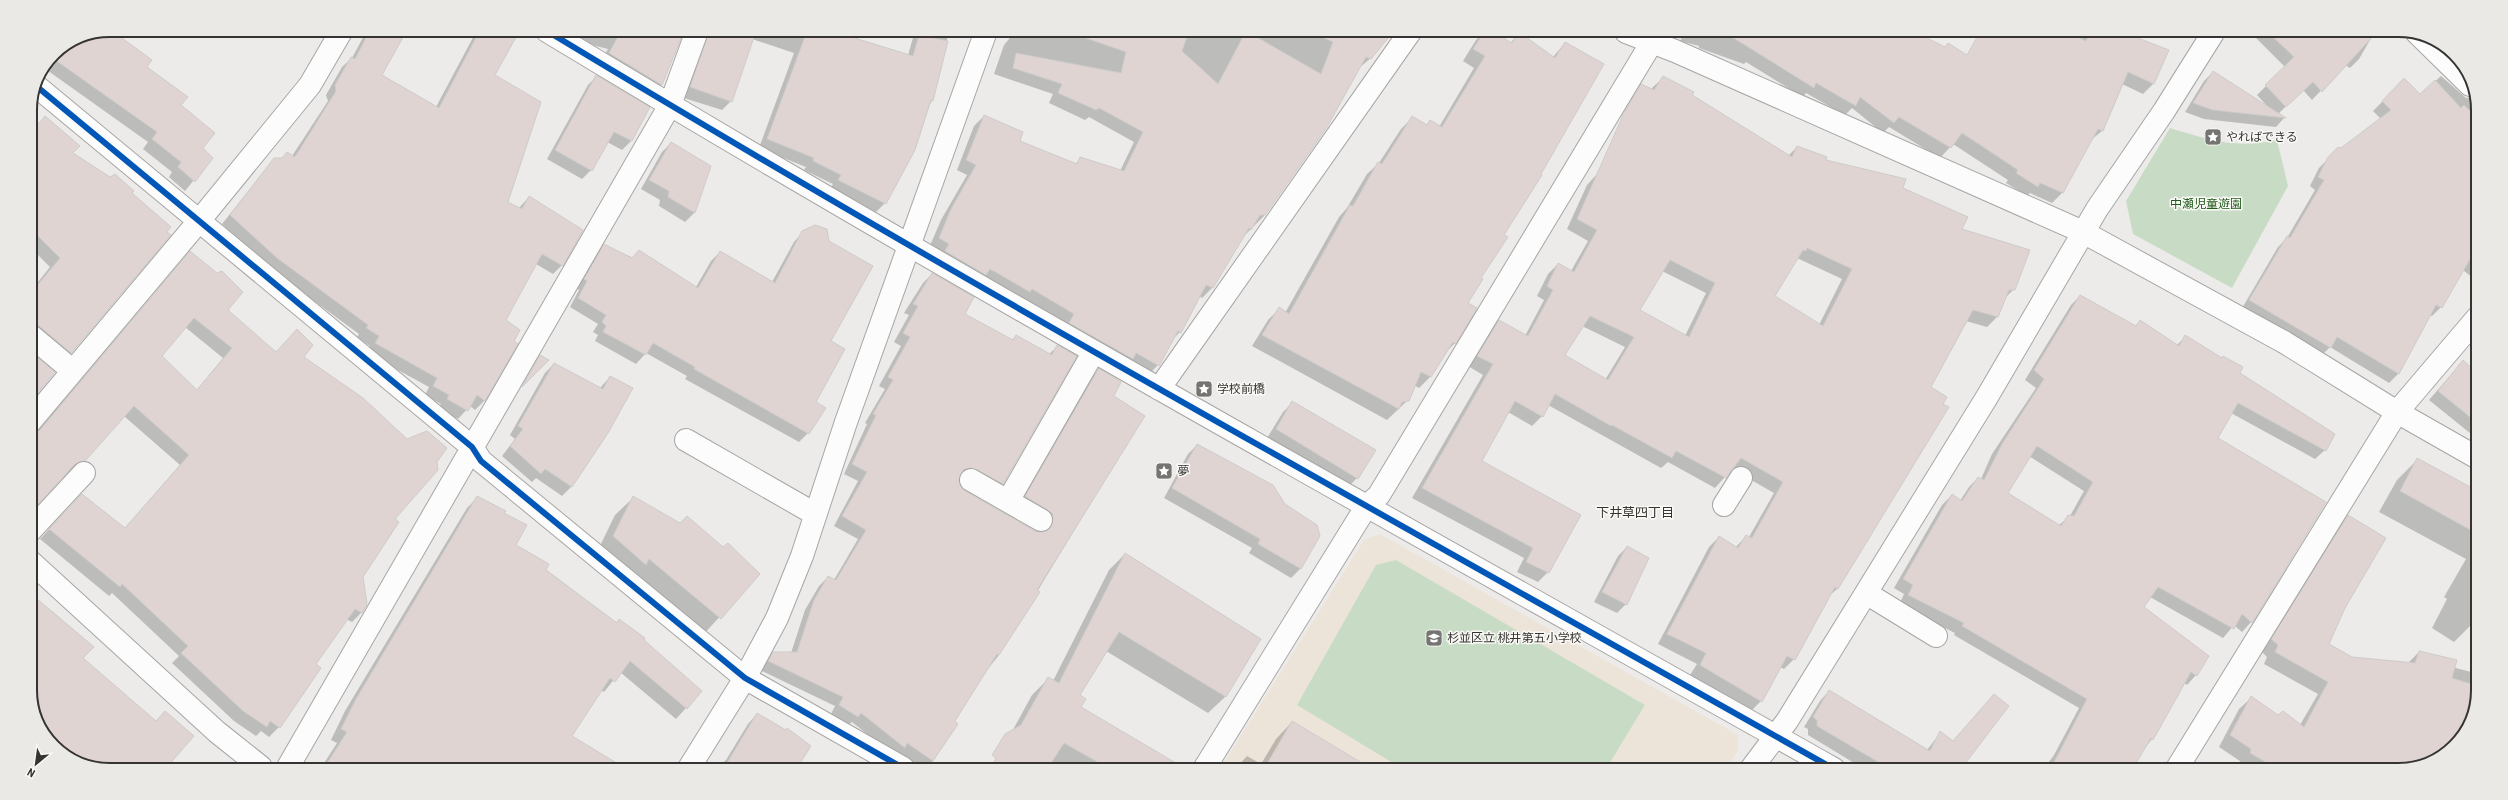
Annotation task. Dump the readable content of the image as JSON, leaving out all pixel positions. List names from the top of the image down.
{
  "districts": ["下井草四丁目"],
  "parks": ["中瀬児童遊園"],
  "places": {
    "place": ["やればできる", "学校前橋", "夢"],
    "school or university": ["杉並区立 桃井第五小学校"]
  },
  "north": "bottom left"
}
